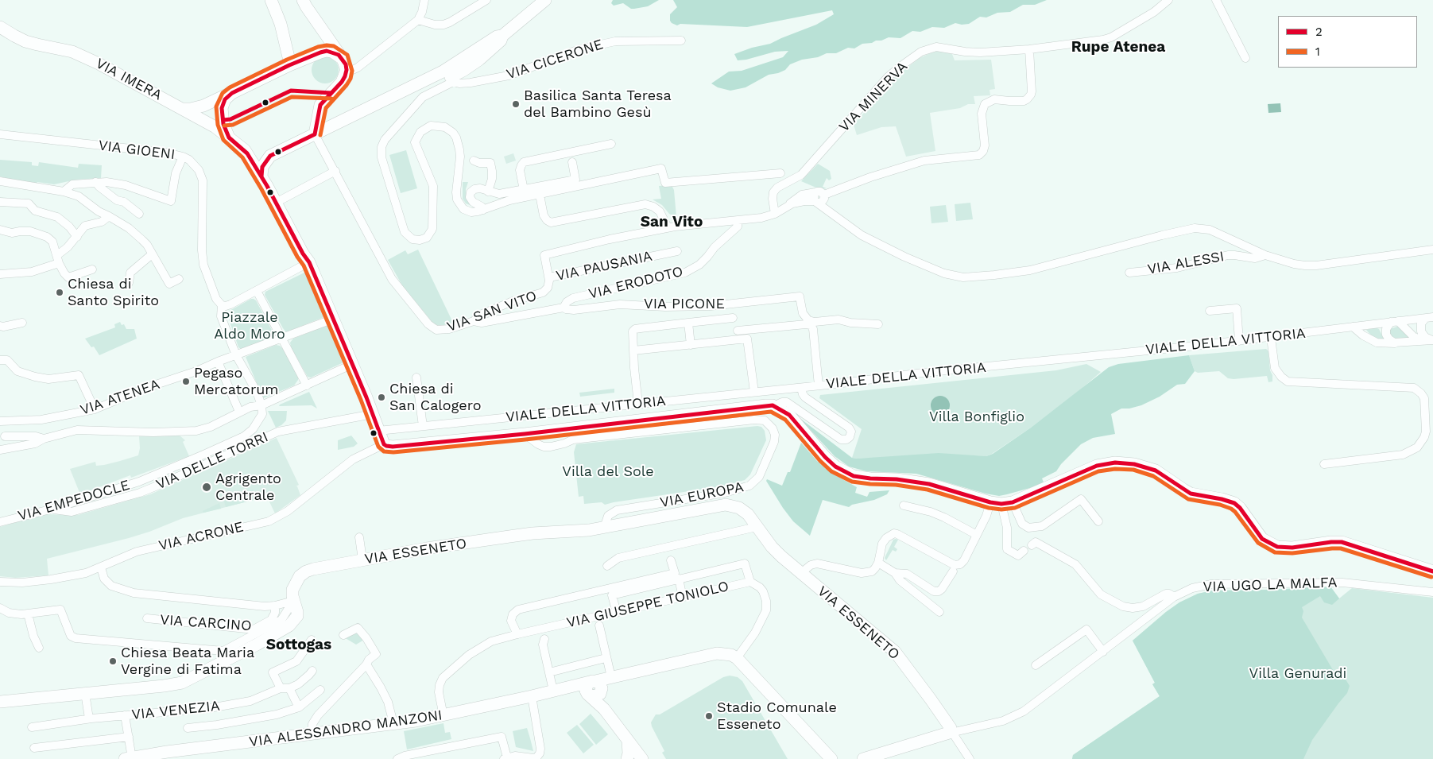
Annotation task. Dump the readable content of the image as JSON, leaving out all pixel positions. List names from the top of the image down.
{
  "streets": {
    "street": [
      "VIA CICERONE",
      "VIA IMERA",
      "VIA MINERVA",
      "VIA GIOENI",
      "VIA ALESSI",
      "VIA PAUSANIA",
      "VIA ERODOTO",
      "VIA PICONE",
      "VIA SAN VITO",
      "VIALE DELLA VITTORIA",
      "VIA ATENEA",
      "VIA DELLE TORRI",
      "VIA EUROPA",
      "VIA EMPEDOCLE",
      "VIA ACRONE",
      "VIA ESSENETO",
      "VIA UGO LA MALFA",
      "VIA GIUSEPPE TONIOLO",
      "VIA CARCINO",
      "VIA VENEZIA",
      "VIA ALESSANDRO MANZONI"
    ]
  },
  "crossings": [
    ["VIA CICERONE", "VIA SAN VITO"],
    ["VIA PAUSANIA", "VIA SAN VITO"],
    ["VIA ERODOTO", "VIA PICONE"],
    ["VIA PICONE", "VIA SAN VITO"],
    ["VIA DELLE TORRI", "VIA EMPEDOCLE"],
    ["VIA EUROPA", "VIA ESSENETO"],
    ["VIA ESSENETO", "VIA UGO LA MALFA"],
    ["VIA GIUSEPPE TONIOLO", "VIA ALESSANDRO MANZONI"]
  ],
  "districts": ["Rupe Atenea", "San Vito", "Sottogas"],
  "parks": [
    "Piazzale Aldo Moro",
    "Villa Bonfiglio",
    "Villa del Sole",
    "Villa Genuradi"
  ],
  "places": [
    "Basilica Santa Teresa del Bambino Gesù",
    "Chiesa di Santo Spirito",
    "Pegaso Mercatorum",
    "Chiesa di San Calogero",
    "Agrigento Centrale",
    "Chiesa Beata Maria Vergine di Fatima",
    "Stadio Comunale Esseneto"
  ],
  "lines": ["transit line 1", "transit line 2"],
  "legend": ["2", "1"]
}
